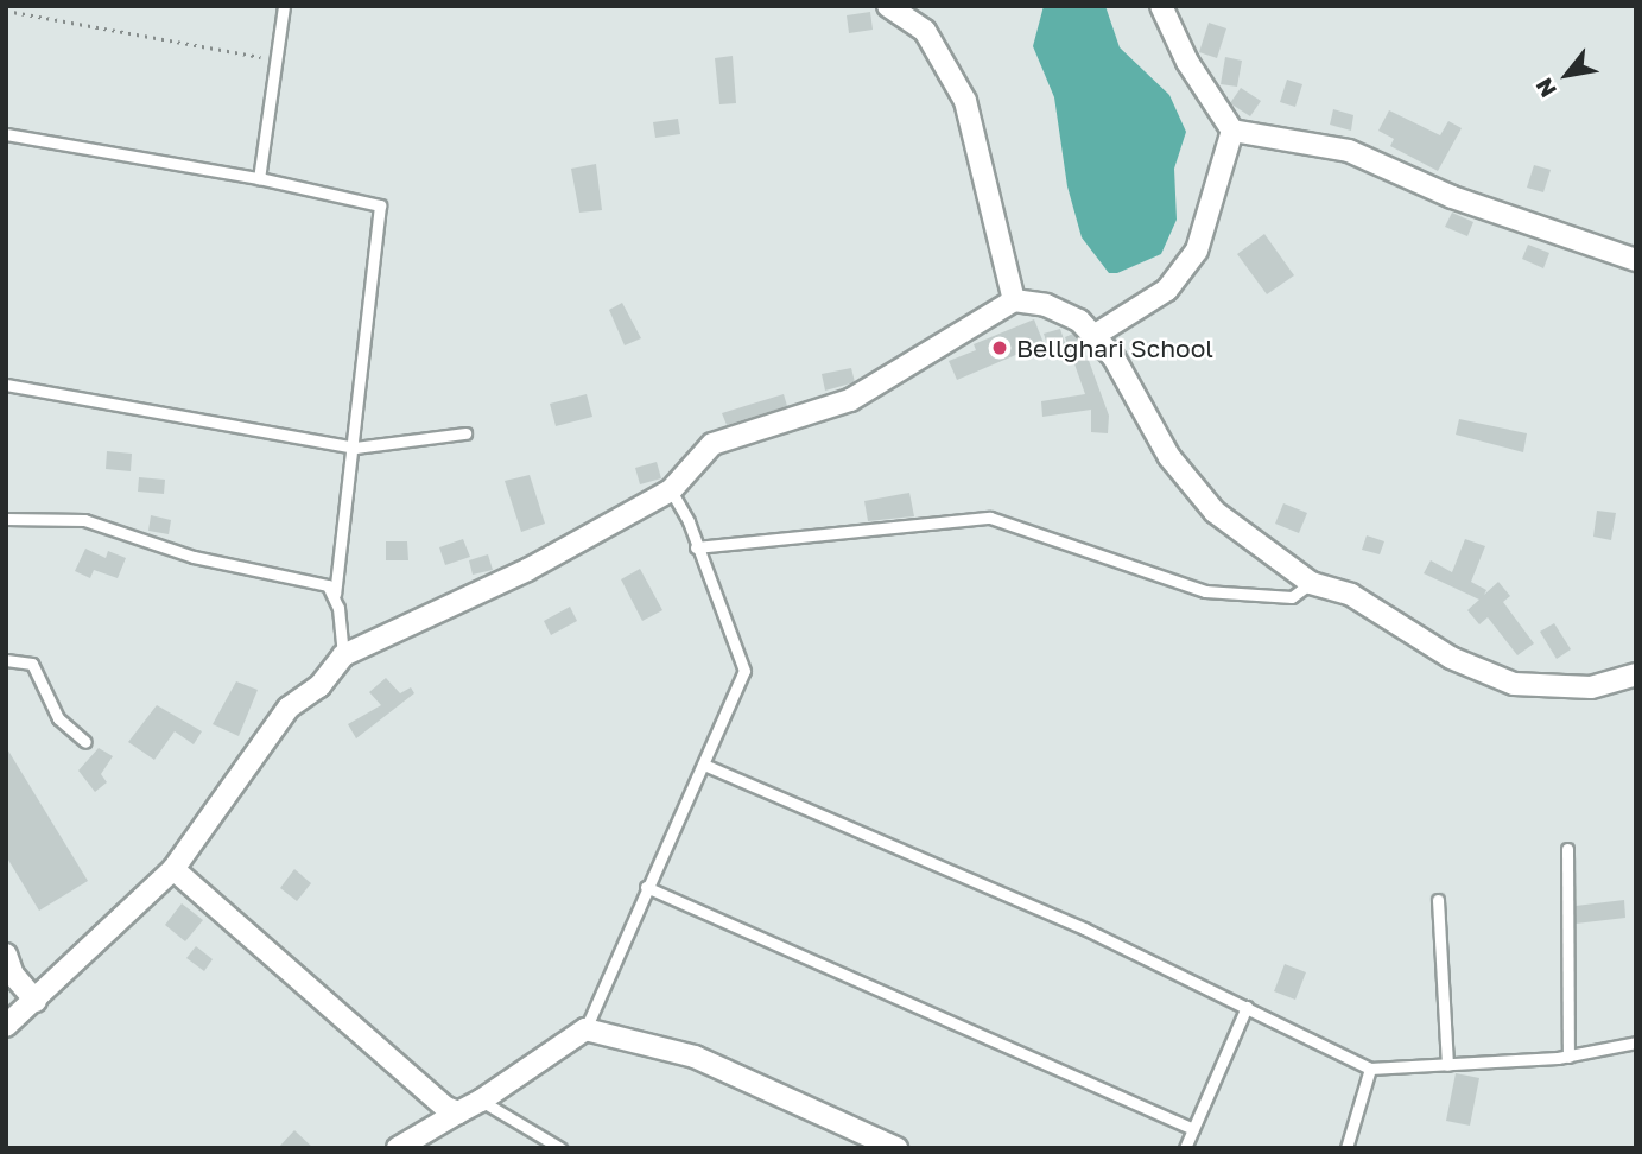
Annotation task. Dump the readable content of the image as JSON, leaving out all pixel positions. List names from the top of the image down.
{
  "places": ["Bellghari School"],
  "north": "bottom left"
}
